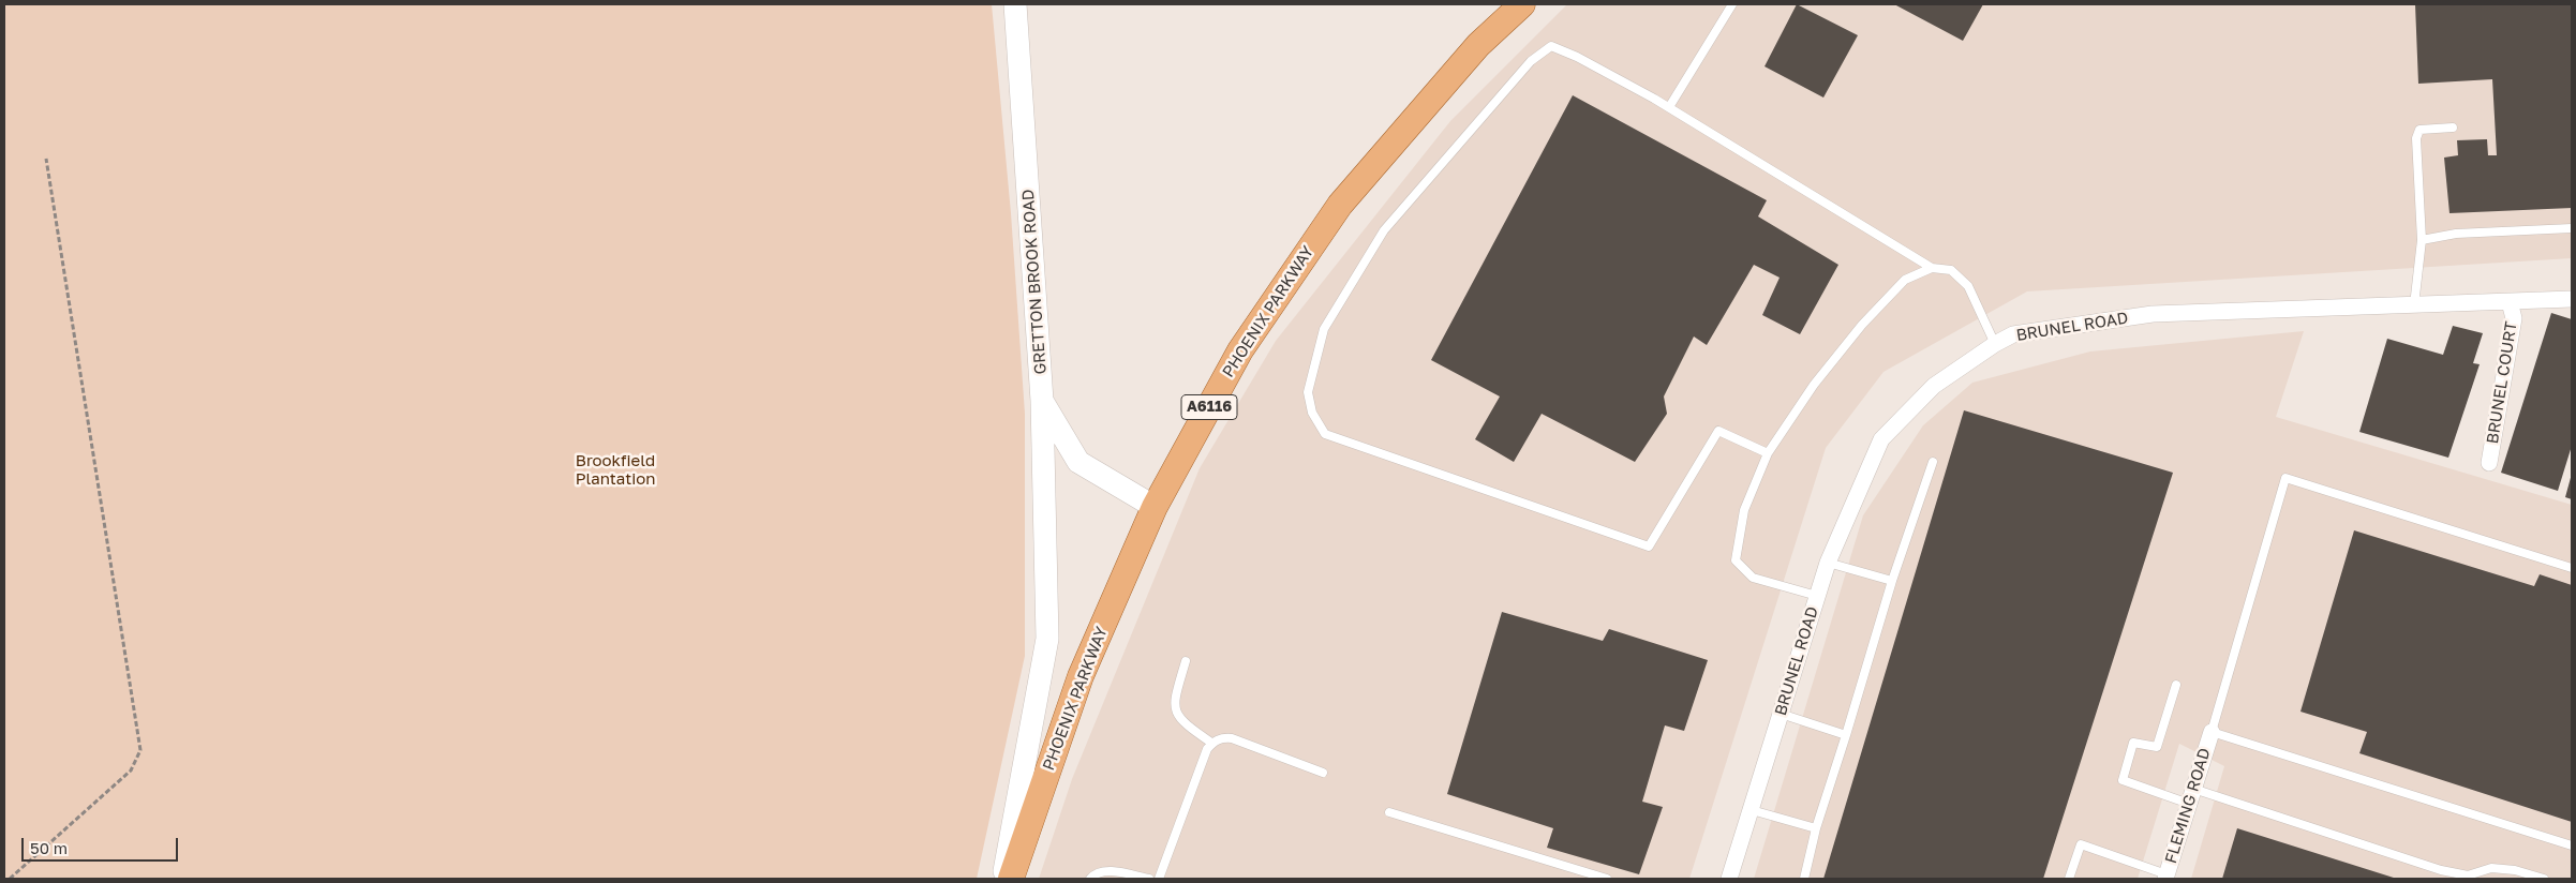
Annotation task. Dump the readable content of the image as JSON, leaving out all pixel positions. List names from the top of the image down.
{
  "streets": {
    "main road": ["PHOENIX PARKWAY", "A6116"],
    "street": [
      "GRETTON BROOK ROAD",
      "BRUNEL ROAD",
      "BRUNEL COURT",
      "FLEMING ROAD"
    ]
  },
  "crossings": [
    ["GRETTON BROOK ROAD", "PHOENIX PARKWAY"],
    ["BRUNEL ROAD", "BRUNEL COURT"]
  ],
  "parks": ["Brookfield Plantation"],
  "scale_bar": "50 m"
}
